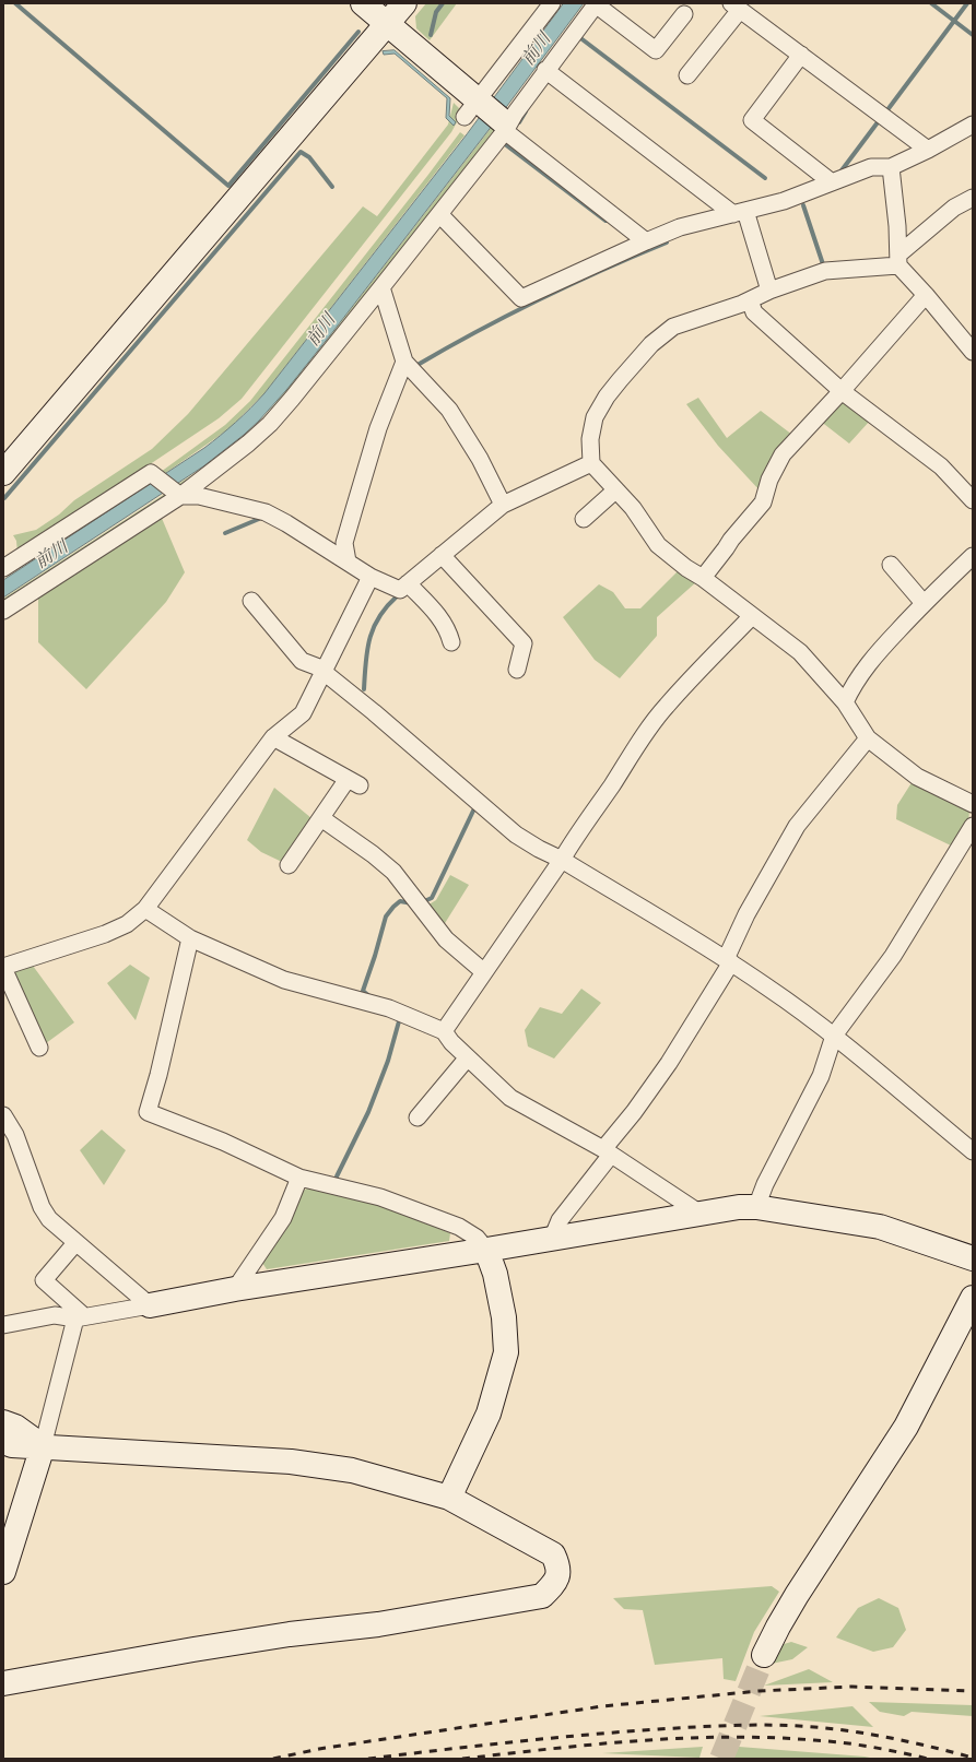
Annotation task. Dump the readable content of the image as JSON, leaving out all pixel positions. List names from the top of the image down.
{
  "water": ["前川"]
}
